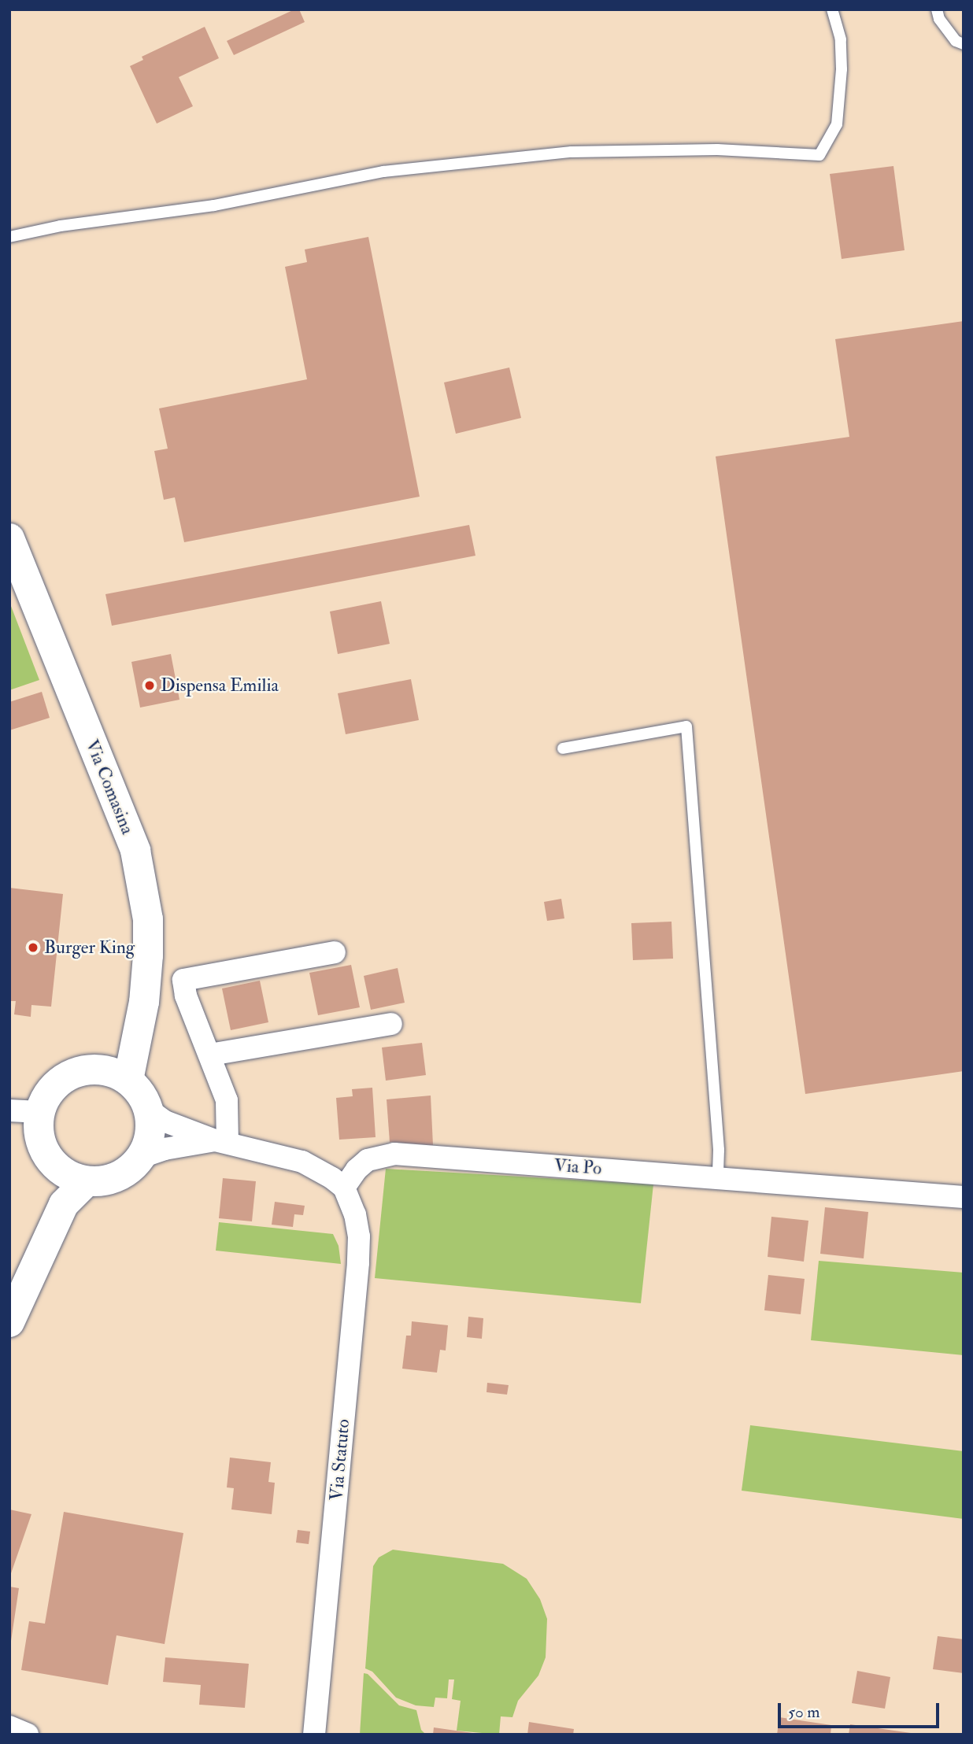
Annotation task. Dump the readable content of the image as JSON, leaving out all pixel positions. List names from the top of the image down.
{
  "streets": {
    "main road": ["Via Comasina"],
    "street": ["Via Po", "Via Statuto"]
  },
  "crossings": [
    ["Via Po", "Via Statuto"]
  ],
  "places": ["Dispensa Emilia", "Burger King"],
  "scale_bar": "50 m"
}
